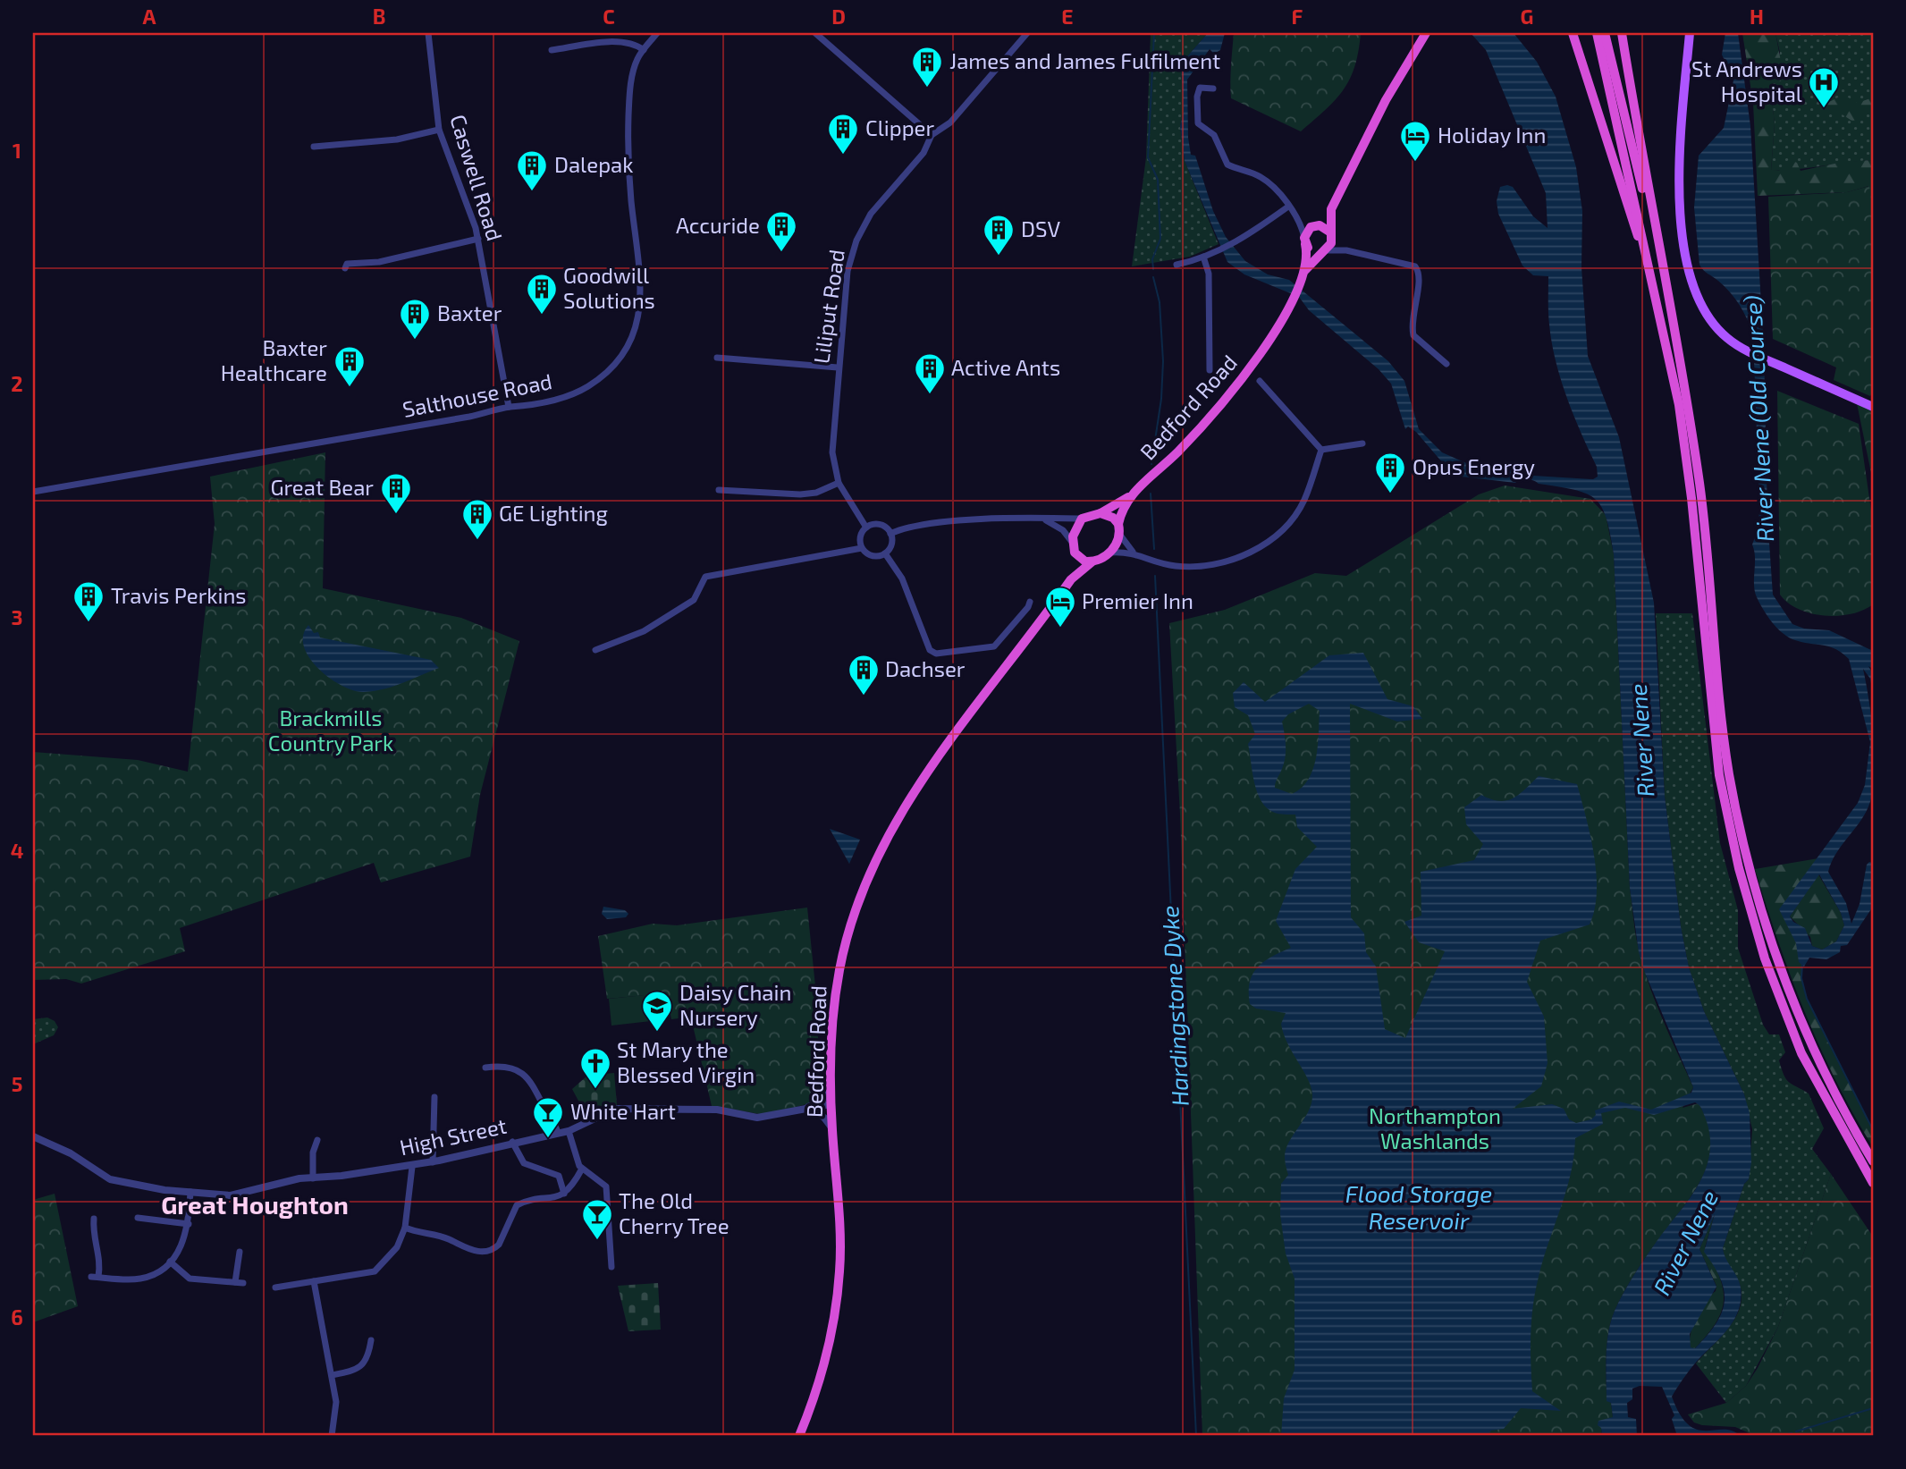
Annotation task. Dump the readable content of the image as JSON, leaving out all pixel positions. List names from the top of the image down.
{
  "streets": {
    "highway": ["Bedford Road"],
    "street": [
      "Caswell Road",
      "Liliput Road",
      "Salthouse Road",
      "High Street"
    ]
  },
  "crossings": [
    ["Caswell Road", "Salthouse Road"],
    ["Bedford Road", "High Street"]
  ],
  "districts": ["Great Houghton"],
  "water": [
    "River Nene (Old Course)",
    "River Nene",
    "Hardingstone Dyke",
    "Flood Storage Reservoir"
  ],
  "parks": ["Brackmills Country Park", "Northampton Washlands"],
  "places": {
    "building": [
      "James and James Fulfilment",
      "Clipper",
      "Dalepak",
      "Accuride",
      "DSV",
      "Goodwill Solutions",
      "Baxter",
      "Baxter Healthcare",
      "Active Ants",
      "Opus Energy",
      "Great Bear",
      "GE Lighting",
      "Travis Perkins",
      "Dachser"
    ],
    "hospital": ["St Andrews Hospital"],
    "hotel": ["Holiday Inn", "Premier Inn"],
    "school or university": ["Daisy Chain Nursery"],
    "church": ["St Mary the Blessed Virgin"],
    "bar": ["White Hart", "The Old Cherry Tree"]
  },
  "grid": {
    "columns": [
      "A",
      "B",
      "C",
      "D",
      "E",
      "F",
      "G",
      "H"
    ],
    "rows": [
      "1",
      "2",
      "3",
      "4",
      "5",
      "6"
    ]
  }
}
